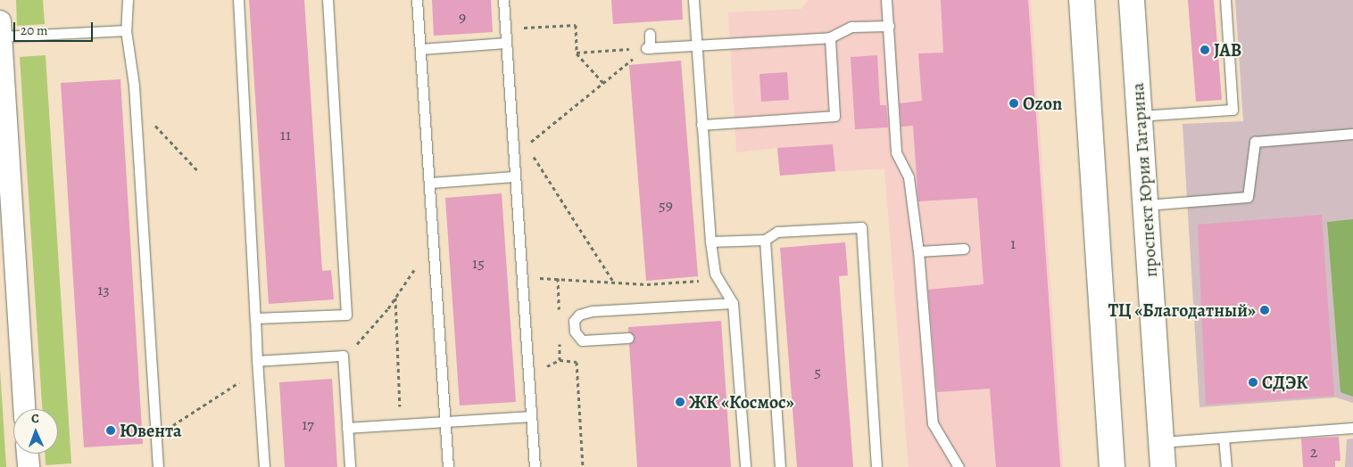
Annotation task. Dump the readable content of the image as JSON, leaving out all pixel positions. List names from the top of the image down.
{
  "streets": {
    "main road": ["проспект Юрия Гагарина"]
  },
  "places": [
    "JAB",
    "Ozon",
    "ТЦ «Благодатный»",
    "СДЭК",
    "ЖК «Космос»",
    "Ювента"
  ],
  "house_numbers": [
    "9",
    "11",
    "59",
    "1",
    "15",
    "13",
    "5",
    "17",
    "2"
  ],
  "scale_bar": "20 m",
  "north": "top"
}
